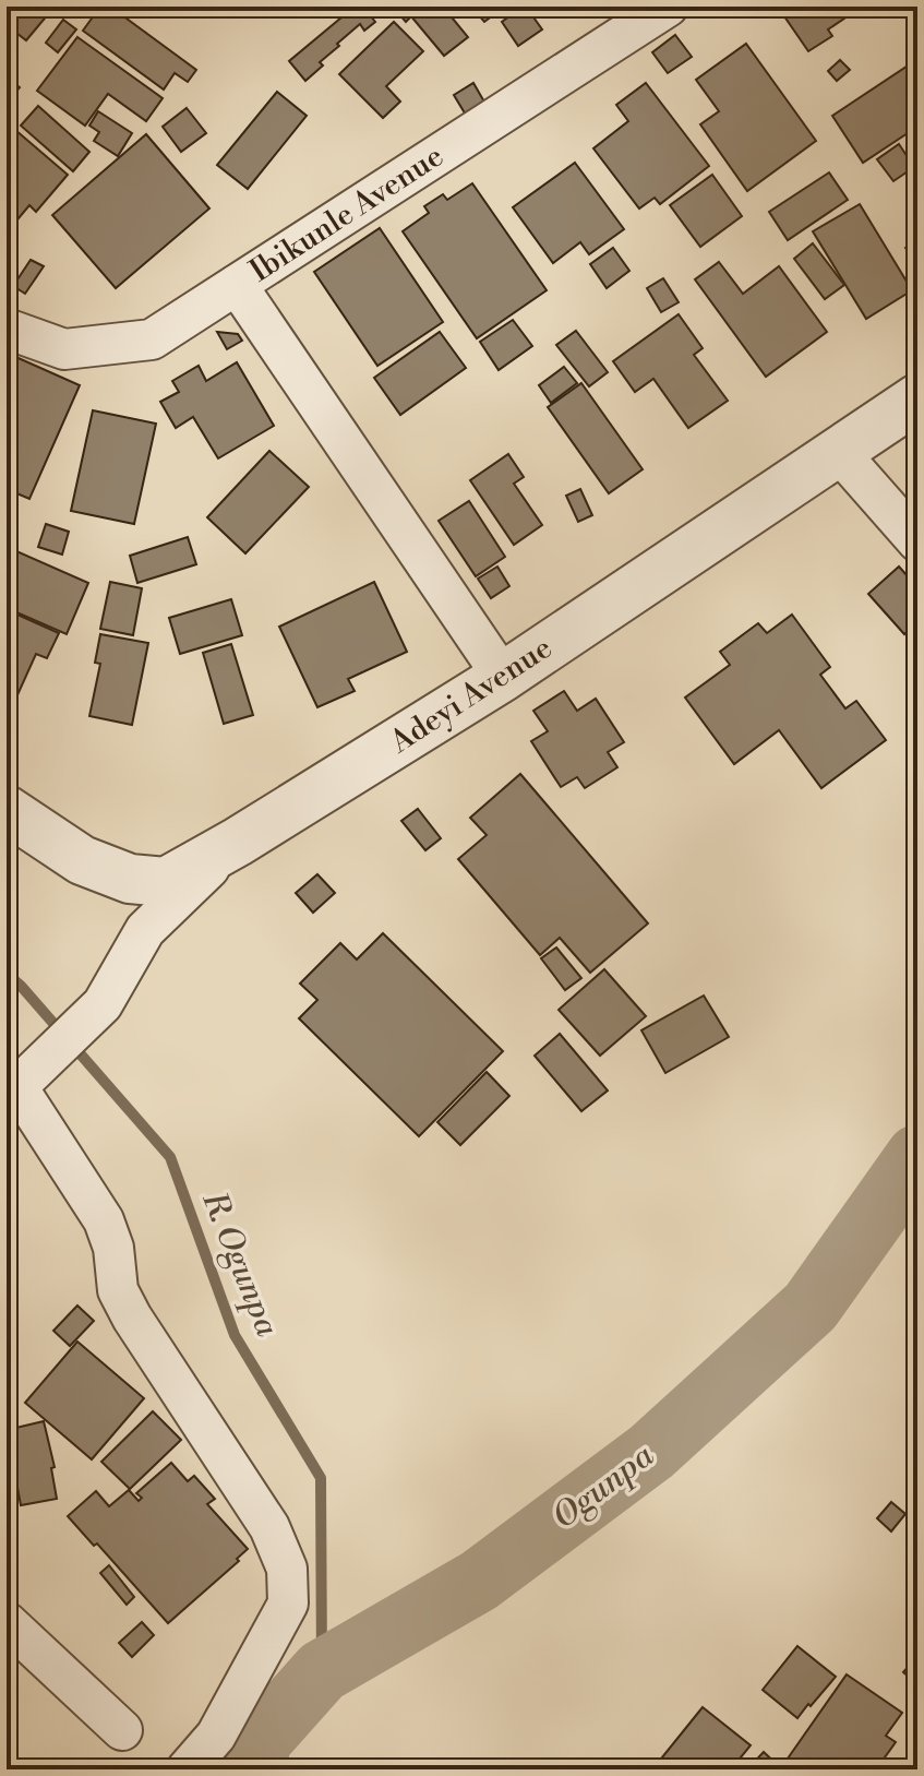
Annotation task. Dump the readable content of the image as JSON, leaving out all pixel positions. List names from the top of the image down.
{
  "streets": {
    "street": ["Ibikunle Avenue", "Adeyi Avenue"]
  },
  "water": ["R. Ogunpa", "Ogunpa"]
}
